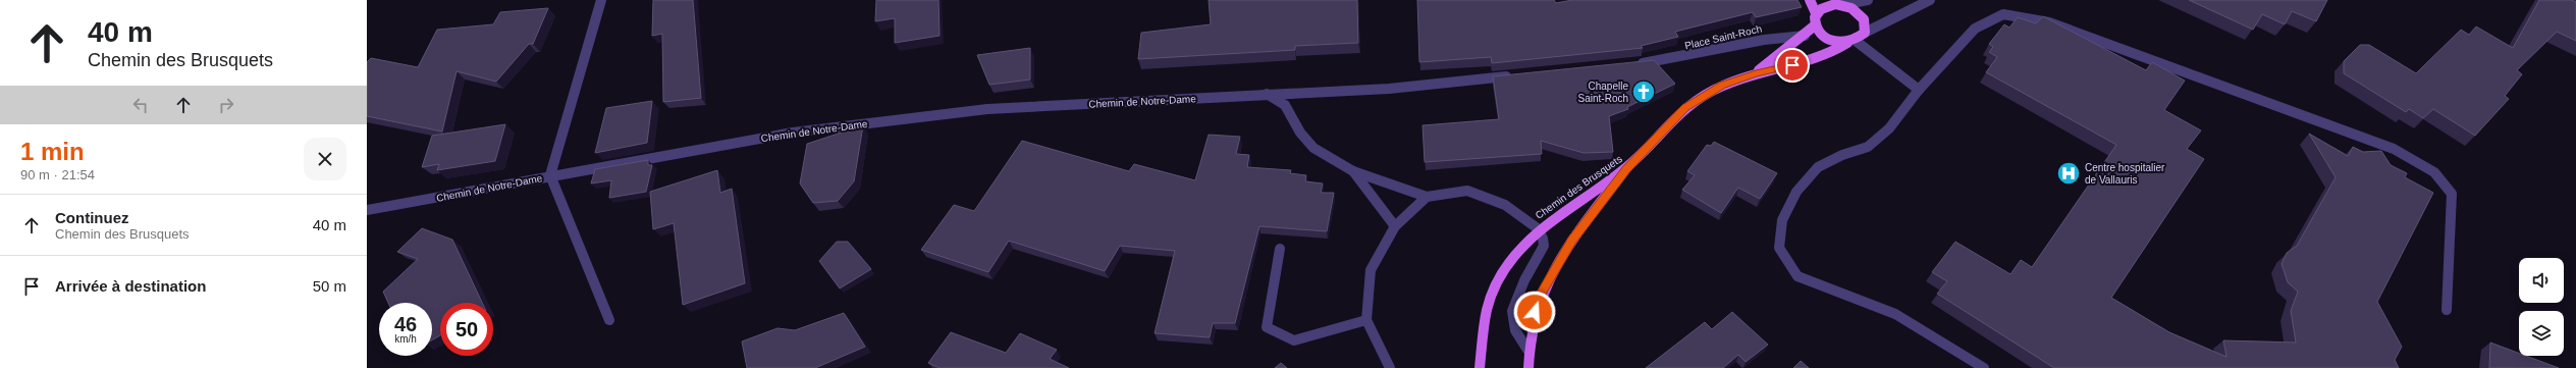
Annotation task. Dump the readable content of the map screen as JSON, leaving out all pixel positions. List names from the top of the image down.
{
  "streets": {
    "main road": ["Chemin des Brusquets"],
    "street": ["Place Saint-Roch", "Chemin de Notre-Dame"]
  },
  "crossings": [
    ["Place Saint-Roch", "Chemin des Brusquets"]
  ],
  "places": {
    "church": ["Chapelle Saint-Roch"],
    "hospital": ["Centre hospitalier de Vallauris"]
  },
  "page": {
    "turn": ["40 m", "Chemin des Brusquets"],
    "heading": ["1 min", "90 m · 21:54"],
    "list": [
      {
        "name": "Continuez",
        "note": "Chemin des Brusquets",
        "value": "40 m"
      },
      {
        "name": "Arrivée à destination",
        "value": "50 m"
      }
    ],
    "speed": "46 km/h",
    "limit": "50"
  }
}
